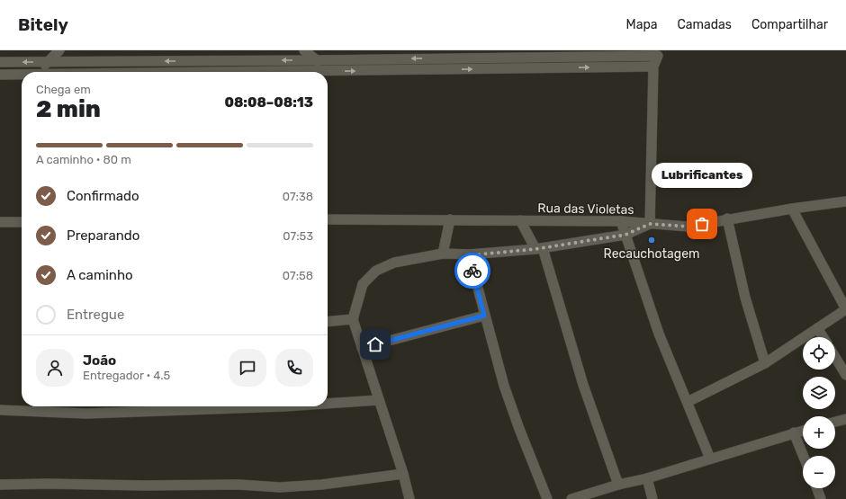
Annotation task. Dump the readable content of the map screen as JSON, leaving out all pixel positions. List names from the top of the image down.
{
  "streets": {
    "street": ["Rua das Violetas"]
  },
  "places": ["Lubrificantes", "Recauchotagem"],
  "page": {
    "header": "Bitely",
    "nav": ["Mapa", "Camadas", "Compartilhar"],
    "heading": ["2 min", "Chega em", "08:08–08:13"],
    "panel": ["João", "Entregador · 4.5"],
    "bar": "A caminho · 80 m",
    "bubble": "Lubrificantes",
    "list": [
      ["Confirmado", "07:38"],
      ["Preparando", "07:53"],
      ["A caminho", "07:58"],
      "Entregue"
    ],
    "map_buttons": ["+", "−"]
  }
}
